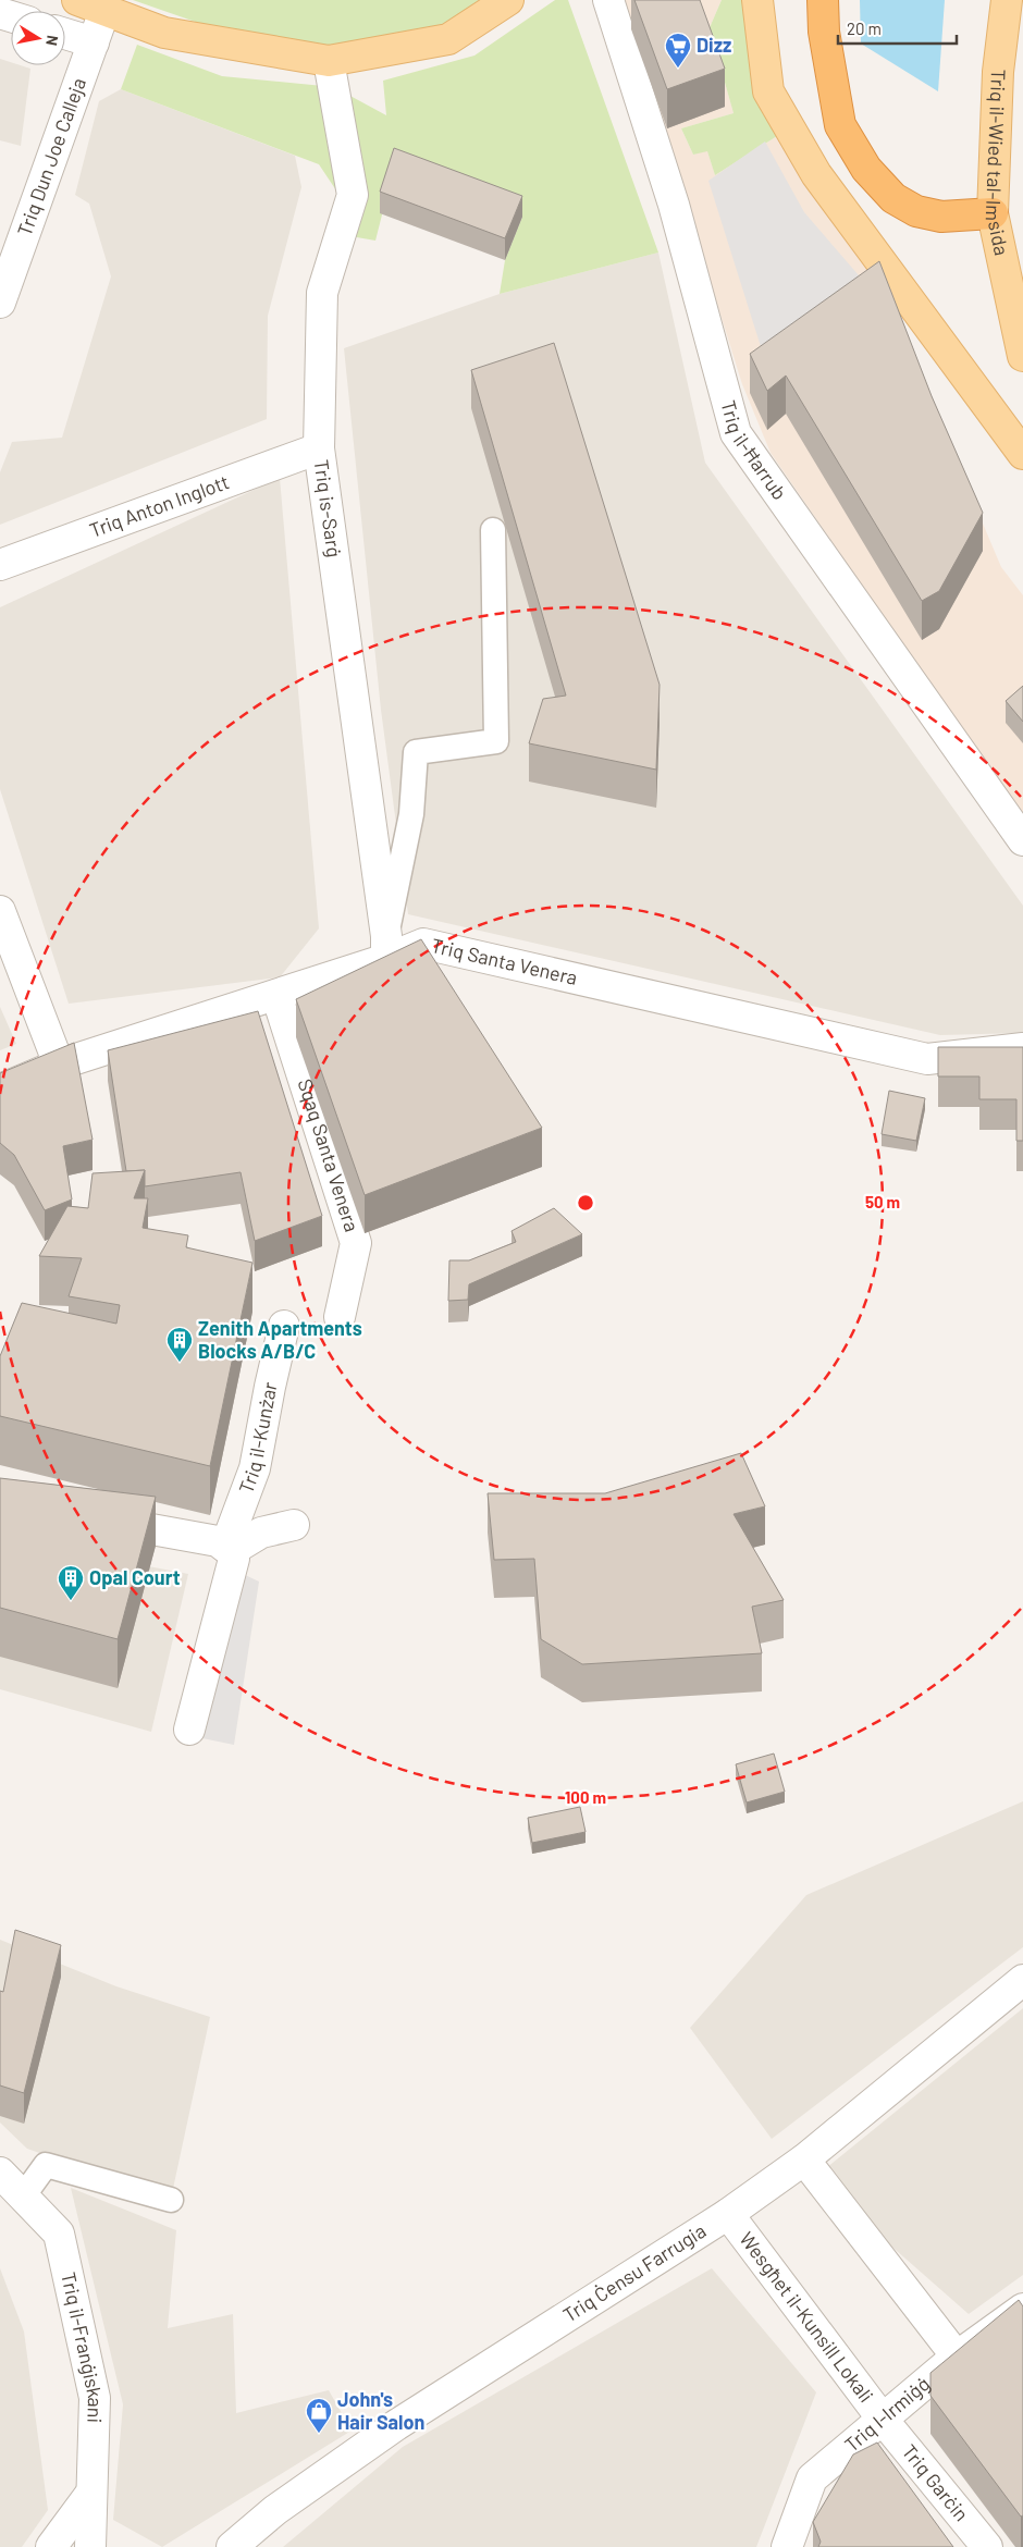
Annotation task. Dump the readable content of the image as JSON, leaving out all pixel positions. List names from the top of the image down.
{
  "streets": {
    "main road": ["Triq il-Wied tal-Imsida"],
    "street": [
      "Triq Dun Joe Calleja",
      "Triq il-Ħarrub",
      "Triq Anton Inglott",
      "Triq is-Sarġ",
      "Triq Santa Venera",
      "Sqaq Santa Venera",
      "Triq il-Kunżar",
      "Triq Ċensu Farrugia",
      "Wesgħet il-Kunsill Lokali",
      "Triq il-Franġiskani",
      "Triq l-Irmiġġ",
      "Triq Garċin"
    ]
  },
  "crossings": [
    ["Triq Anton Inglott", "Triq is-Sarġ"],
    ["Triq is-Sarġ", "Triq Santa Venera"],
    ["Triq Santa Venera", "Sqaq Santa Venera"],
    ["Triq Ċensu Farrugia", "Wesgħet il-Kunsill Lokali"],
    ["Wesgħet il-Kunsill Lokali", "Triq l-Irmiġġ"],
    ["Wesgħet il-Kunsill Lokali", "Triq Garċin"],
    ["Triq l-Irmiġġ", "Triq Garċin"]
  ],
  "places": {
    "supermarket": ["Dizz"],
    "building": ["Zenith Apartments Blocks A/B/C", "Opal Court"],
    "shop": ["John's Hair Salon"]
  },
  "scale_bar": "20 m",
  "north": "right",
  "rings": ["50 m", "100 m"]
}
